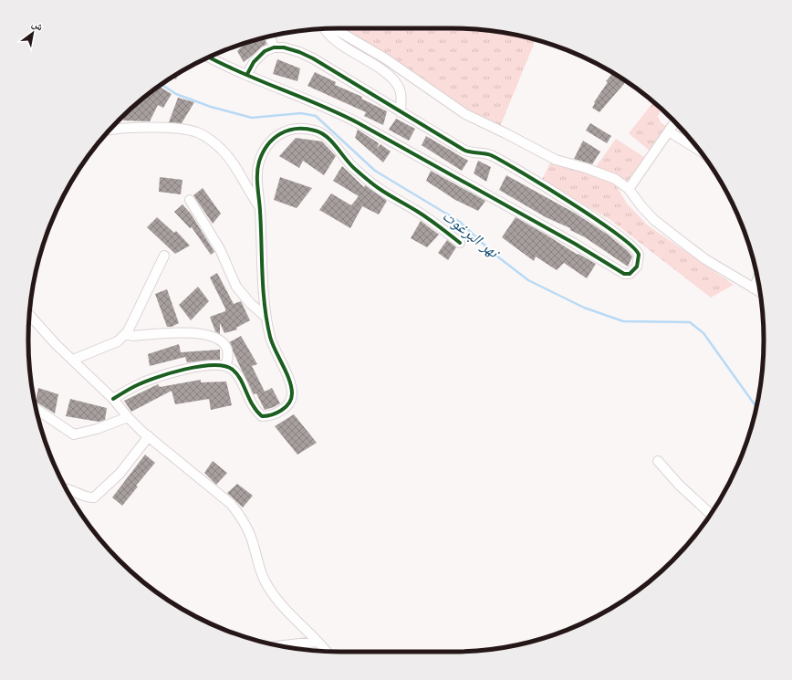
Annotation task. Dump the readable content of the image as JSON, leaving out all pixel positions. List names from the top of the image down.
{
  "water": ["نهر البرغوت"],
  "north": "top right"
}
